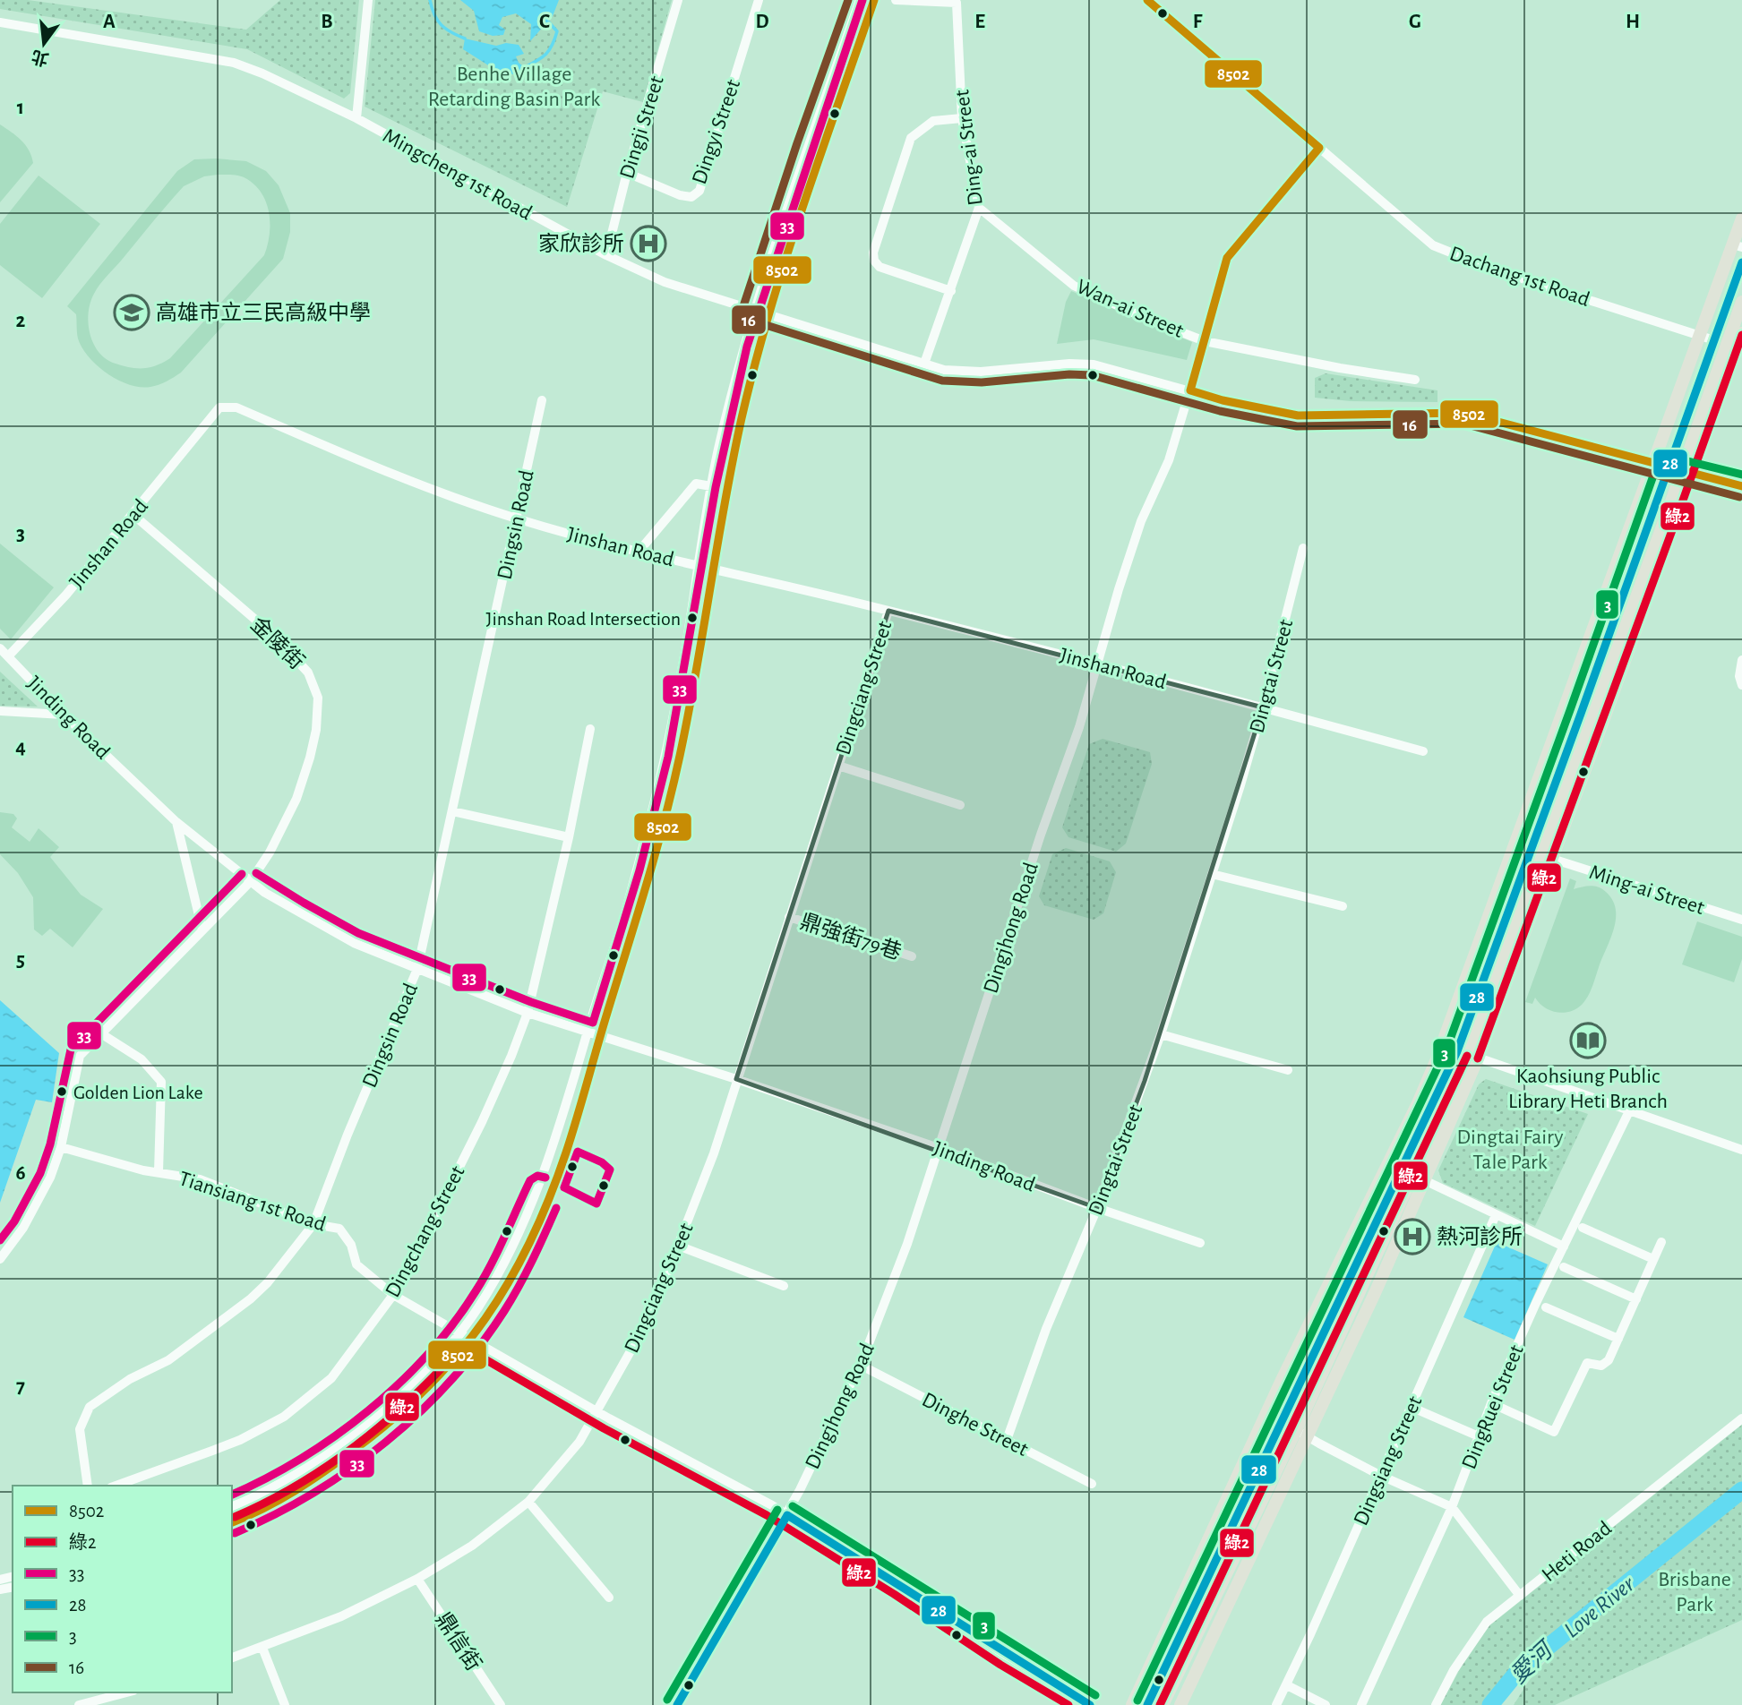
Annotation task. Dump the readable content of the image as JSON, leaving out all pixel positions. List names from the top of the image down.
{
  "streets": {
    "street": [
      "Dingji Street",
      "Dingyi Street",
      "Ding-ai Street",
      "Mingcheng 1st Road",
      "Dachang 1st Road",
      "Wan-ai Street",
      "Dingsin Road",
      "Jinshan Road",
      "金陵街",
      "Dingtai Street",
      "Dingciang Street",
      "Jinding Road",
      "Ming-ai Street",
      "Dingjhong Road",
      "鼎強街79巷",
      "Tiansiang 1st Road",
      "Dingchang Street",
      "DingRuei Street",
      "Dinghe Street",
      "Dingsiang Street",
      "Heti Road",
      "鼎信街"
    ]
  },
  "crossings": [
    ["Dingji Street", "Dingyi Street"],
    ["Dingji Street", "Mingcheng 1st Road"],
    ["Ding-ai Street", "Mingcheng 1st Road"],
    ["Ding-ai Street", "Wan-ai Street"],
    ["Mingcheng 1st Road", "Dingjhong Road"],
    ["Dachang 1st Road", "Dingjhong Road"],
    ["Wan-ai Street", "Dingjhong Road"],
    ["Dingsin Road", "Jinshan Road"],
    ["Dingsin Road", "Jinding Road"],
    ["Dingsin Road", "Tiansiang 1st Road"],
    ["Jinshan Road", "金陵街"],
    ["Jinshan Road", "Dingtai Street"],
    ["Jinshan Road", "Dingciang Street"],
    ["Jinshan Road", "Jinding Road"],
    ["Jinshan Road", "Dingjhong Road"],
    ["金陵街", "Jinding Road"],
    ["金陵街", "Tiansiang 1st Road"],
    ["Dingtai Street", "Jinding Road"],
    ["Dingtai Street", "Dinghe Street"],
    ["Dingciang Street", "Jinding Road"],
    ["Dingciang Street", "鼎強街79巷"],
    ["Dingciang Street", "Tiansiang 1st Road"],
    ["Dingciang Street", "鼎信街"],
    ["Jinding Road", "Dingjhong Road"],
    ["Jinding Road", "Dingchang Street"],
    ["Dingjhong Road", "Tiansiang 1st Road"],
    ["Dingjhong Road", "Dinghe Street"],
    ["Tiansiang 1st Road", "Dingchang Street"]
  ],
  "water": ["Love River", "愛河"],
  "parks": ["Benhe Village Retarding Basin Park", "Dingtai Fairy Tale Park", "Brisbane Park"],
  "places": {
    "hospital": ["家欣診所", "熱河診所"],
    "school or university": ["高雄市立三民高級中學"],
    "other": ["Jinshan Road Intersection", "Golden Lion Lake"],
    "library": ["Kaohsiung Public Library Heti Branch"]
  },
  "lines": [
    "transit line 8502",
    "transit line 33",
    "transit line 16",
    "transit line 28",
    "transit line 綠2",
    "transit line 3"
  ],
  "legend": [
    "8502",
    "綠2",
    "33",
    "28",
    "3",
    "16"
  ],
  "north": "bottom",
  "grid": {
    "columns": [
      "A",
      "B",
      "C",
      "D",
      "E",
      "F",
      "G",
      "H"
    ],
    "rows": [
      "1",
      "2",
      "3",
      "4",
      "5",
      "6",
      "7"
    ]
  }
}
